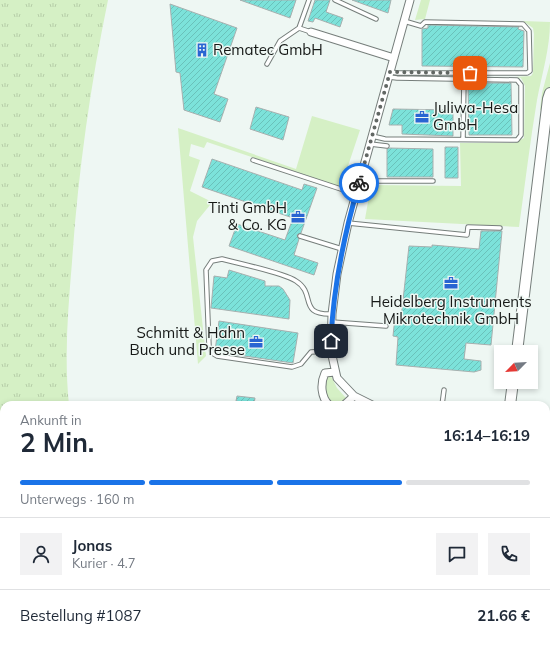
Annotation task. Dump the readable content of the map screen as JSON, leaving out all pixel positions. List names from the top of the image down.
{
  "places": {
    "building": ["Rematec GmbH"],
    "office": [
      "Juliwa-Hesa GmbH",
      "Tinti GmbH & Co. KG",
      "Heidelberg Instruments Mikrotechnik GmbH",
      "Schmitt & Hahn Buch und Presse"
    ]
  },
  "north": "bottom left",
  "page": {
    "heading": ["2 Min.", "Ankunft in", "16:14–16:19"],
    "panel": [
      "Jonas",
      "Kurier · 4.7",
      "Bestellung #1087",
      "21.66 €"
    ],
    "bar": "Unterwegs · 160 m"
  }
}
